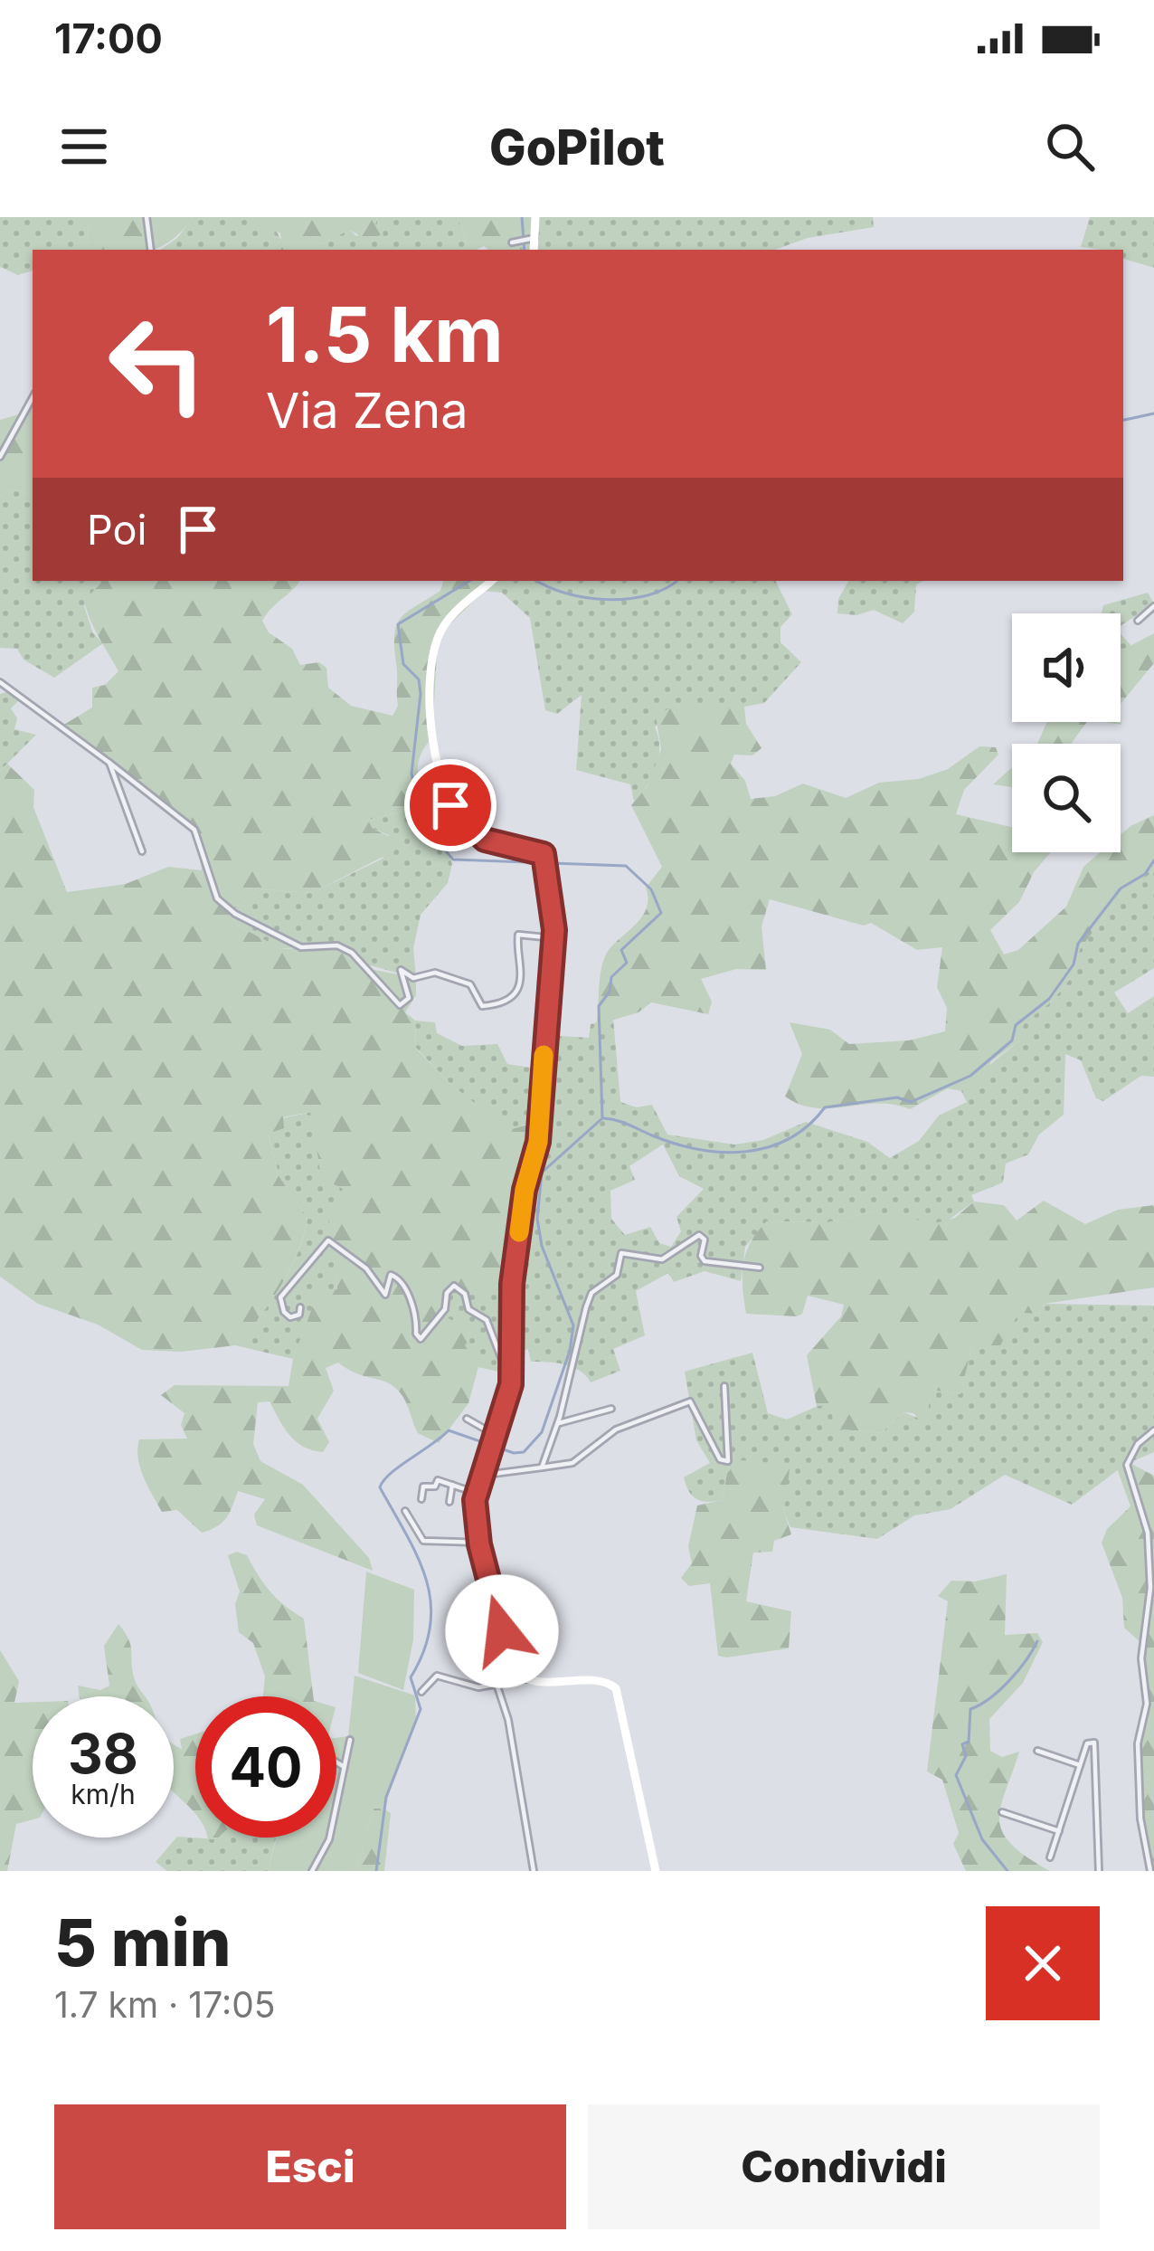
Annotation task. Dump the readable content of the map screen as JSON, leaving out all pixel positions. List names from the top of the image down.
{
  "page": {
    "status": "17:00",
    "header": "GoPilot",
    "turn": ["1.5 km", "Via Zena"],
    "then": "Poi",
    "speed": "38 km/h",
    "limit": "40",
    "heading": ["5 min", "1.7 km · 17:05"],
    "buttons": ["Esci", "Condividi"]
  }
}
